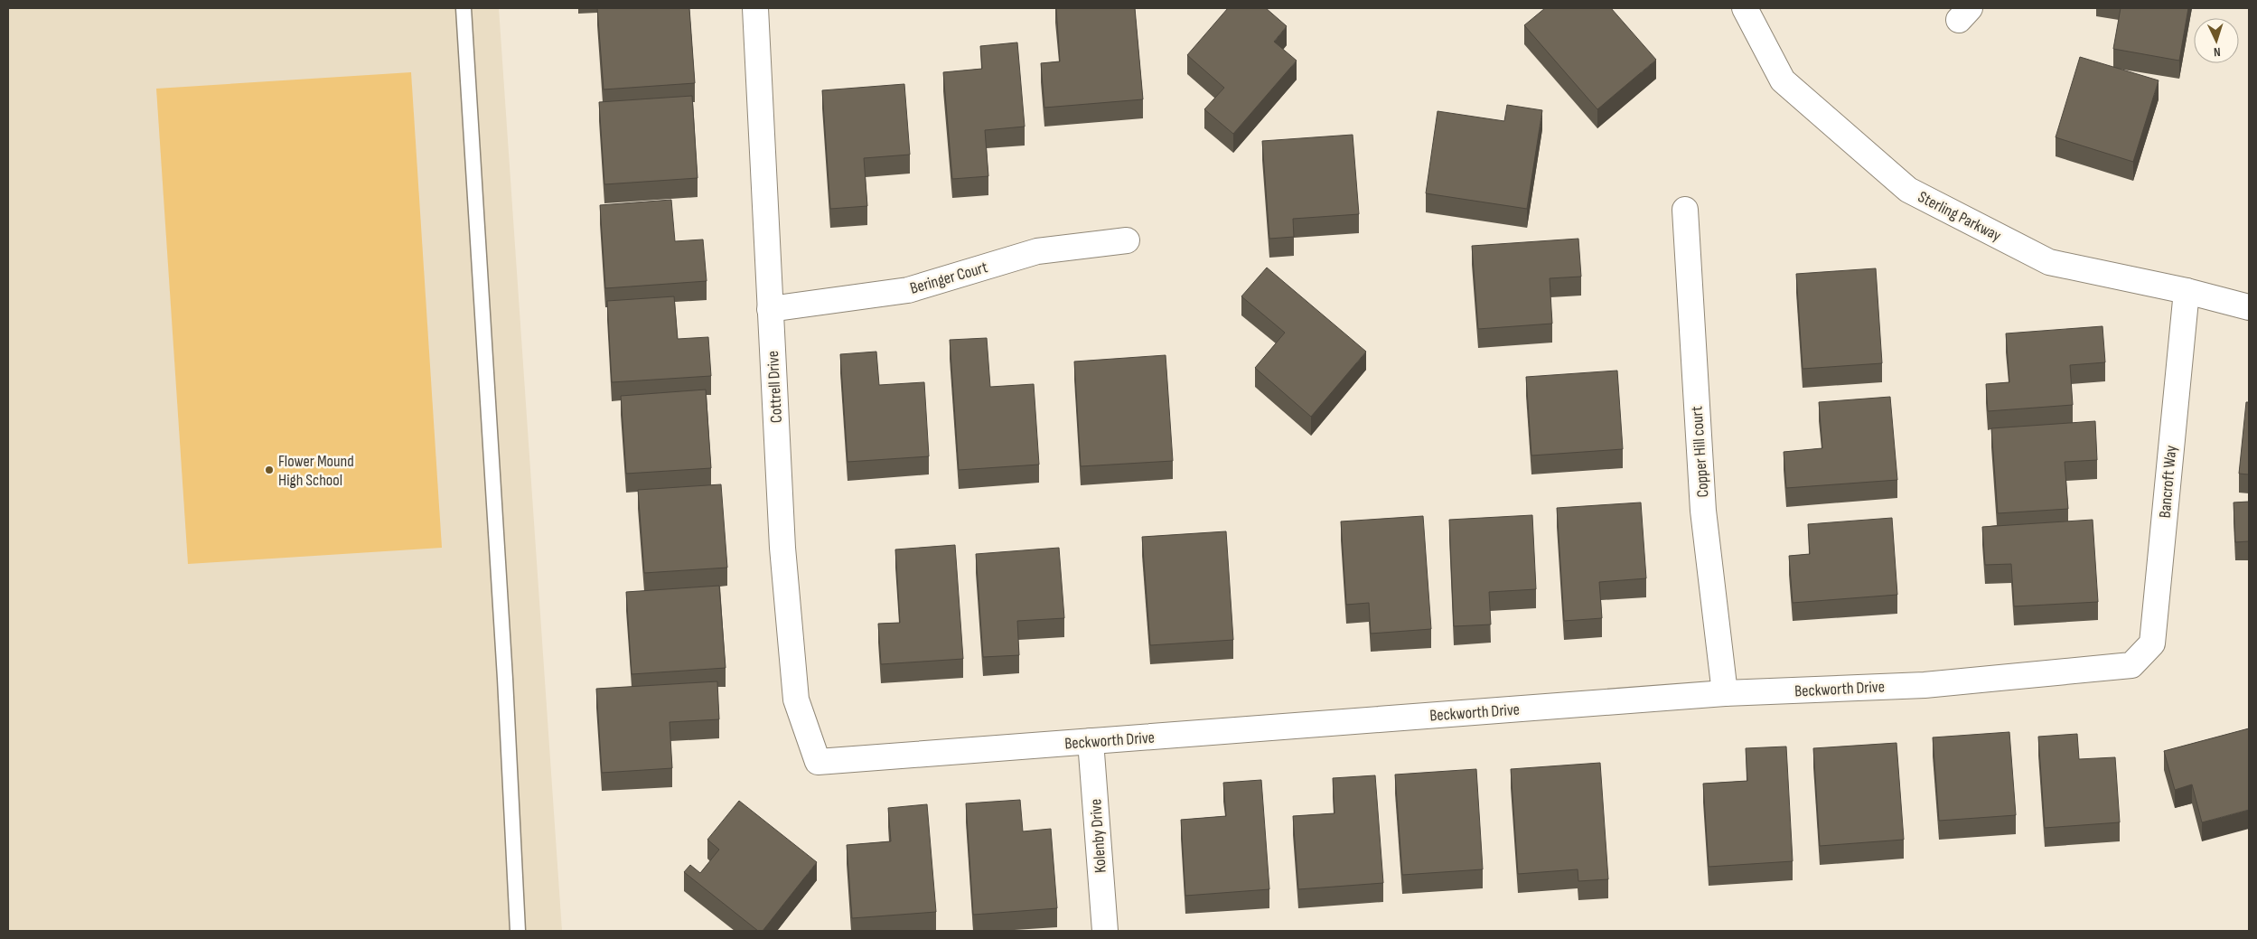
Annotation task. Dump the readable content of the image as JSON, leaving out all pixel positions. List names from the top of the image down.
{
  "streets": {
    "street": [
      "Sterling Parkway",
      "Beringer Court",
      "Cottrell Drive",
      "Copper Hill court",
      "Bancroft Way",
      "Beckworth Drive",
      "Kolenby Drive"
    ]
  },
  "crossings": [
    ["Sterling Parkway", "Bancroft Way"],
    ["Beringer Court", "Cottrell Drive"],
    ["Cottrell Drive", "Beckworth Drive"],
    ["Copper Hill court", "Beckworth Drive"],
    ["Bancroft Way", "Beckworth Drive"],
    ["Beckworth Drive", "Kolenby Drive"]
  ],
  "places": ["Flower Mound High School"],
  "north": "bottom"
}
